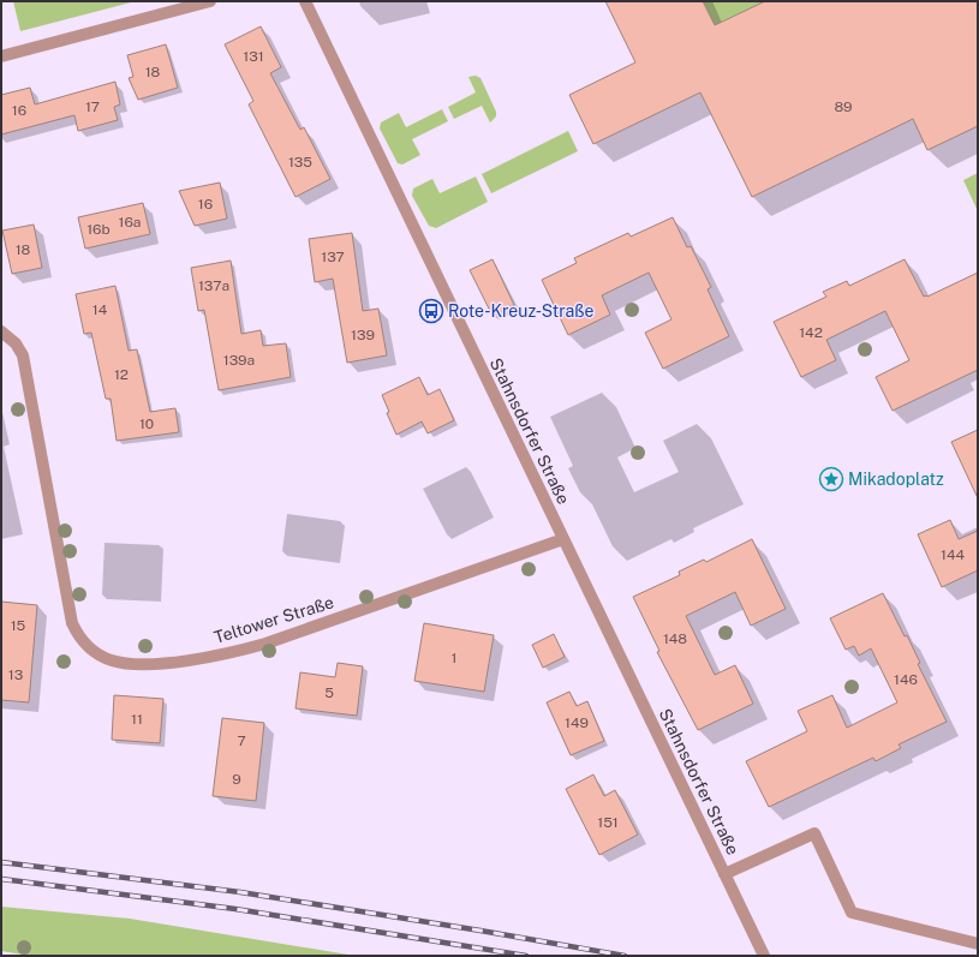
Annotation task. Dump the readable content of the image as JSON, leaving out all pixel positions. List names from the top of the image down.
{
  "streets": {
    "street": ["Stahnsdorfer Straße", "Teltower Straße"]
  },
  "crossings": [
    ["Stahnsdorfer Straße", "Teltower Straße"]
  ],
  "places": {
    "bus stop": ["Rote-Kreuz-Straße"],
    "place": ["Mikadoplatz"]
  },
  "house_numbers": [
    "131",
    "18",
    "17",
    "89",
    "16",
    "135",
    "16",
    "16a",
    "16b",
    "18",
    "137",
    "137a",
    "14",
    "142",
    "139",
    "139a",
    "12",
    "10",
    "144",
    "15",
    "148",
    "1",
    "13",
    "146",
    "5",
    "11",
    "149",
    "7",
    "9",
    "151"
  ]
}
